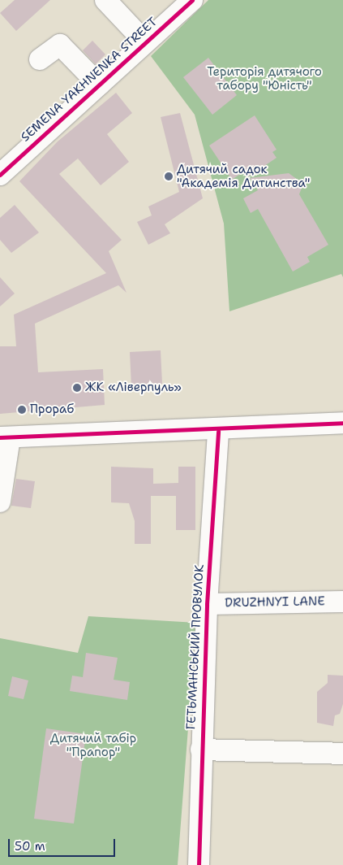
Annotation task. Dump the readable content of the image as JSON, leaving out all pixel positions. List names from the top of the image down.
{
  "streets": {
    "street": ["SEMENA YAKHNENKA STREET", "DRUZHNYI LANE", "ГЕТЬМАНСЬКИЙ ПРОВУЛОК"]
  },
  "crossings": [
    ["DRUZHNYI LANE", "ГЕТЬМАНСЬКИЙ ПРОВУЛОК"]
  ],
  "parks": ["Територія дитячого табору \"Юність\"", "Дитячий табір \"Прапор\""],
  "places": ["Дитячий садок \"Академія Дитинства\"", "ЖК «Ліверпуль»", "Прораб"],
  "scale_bar": "50 m"
}
